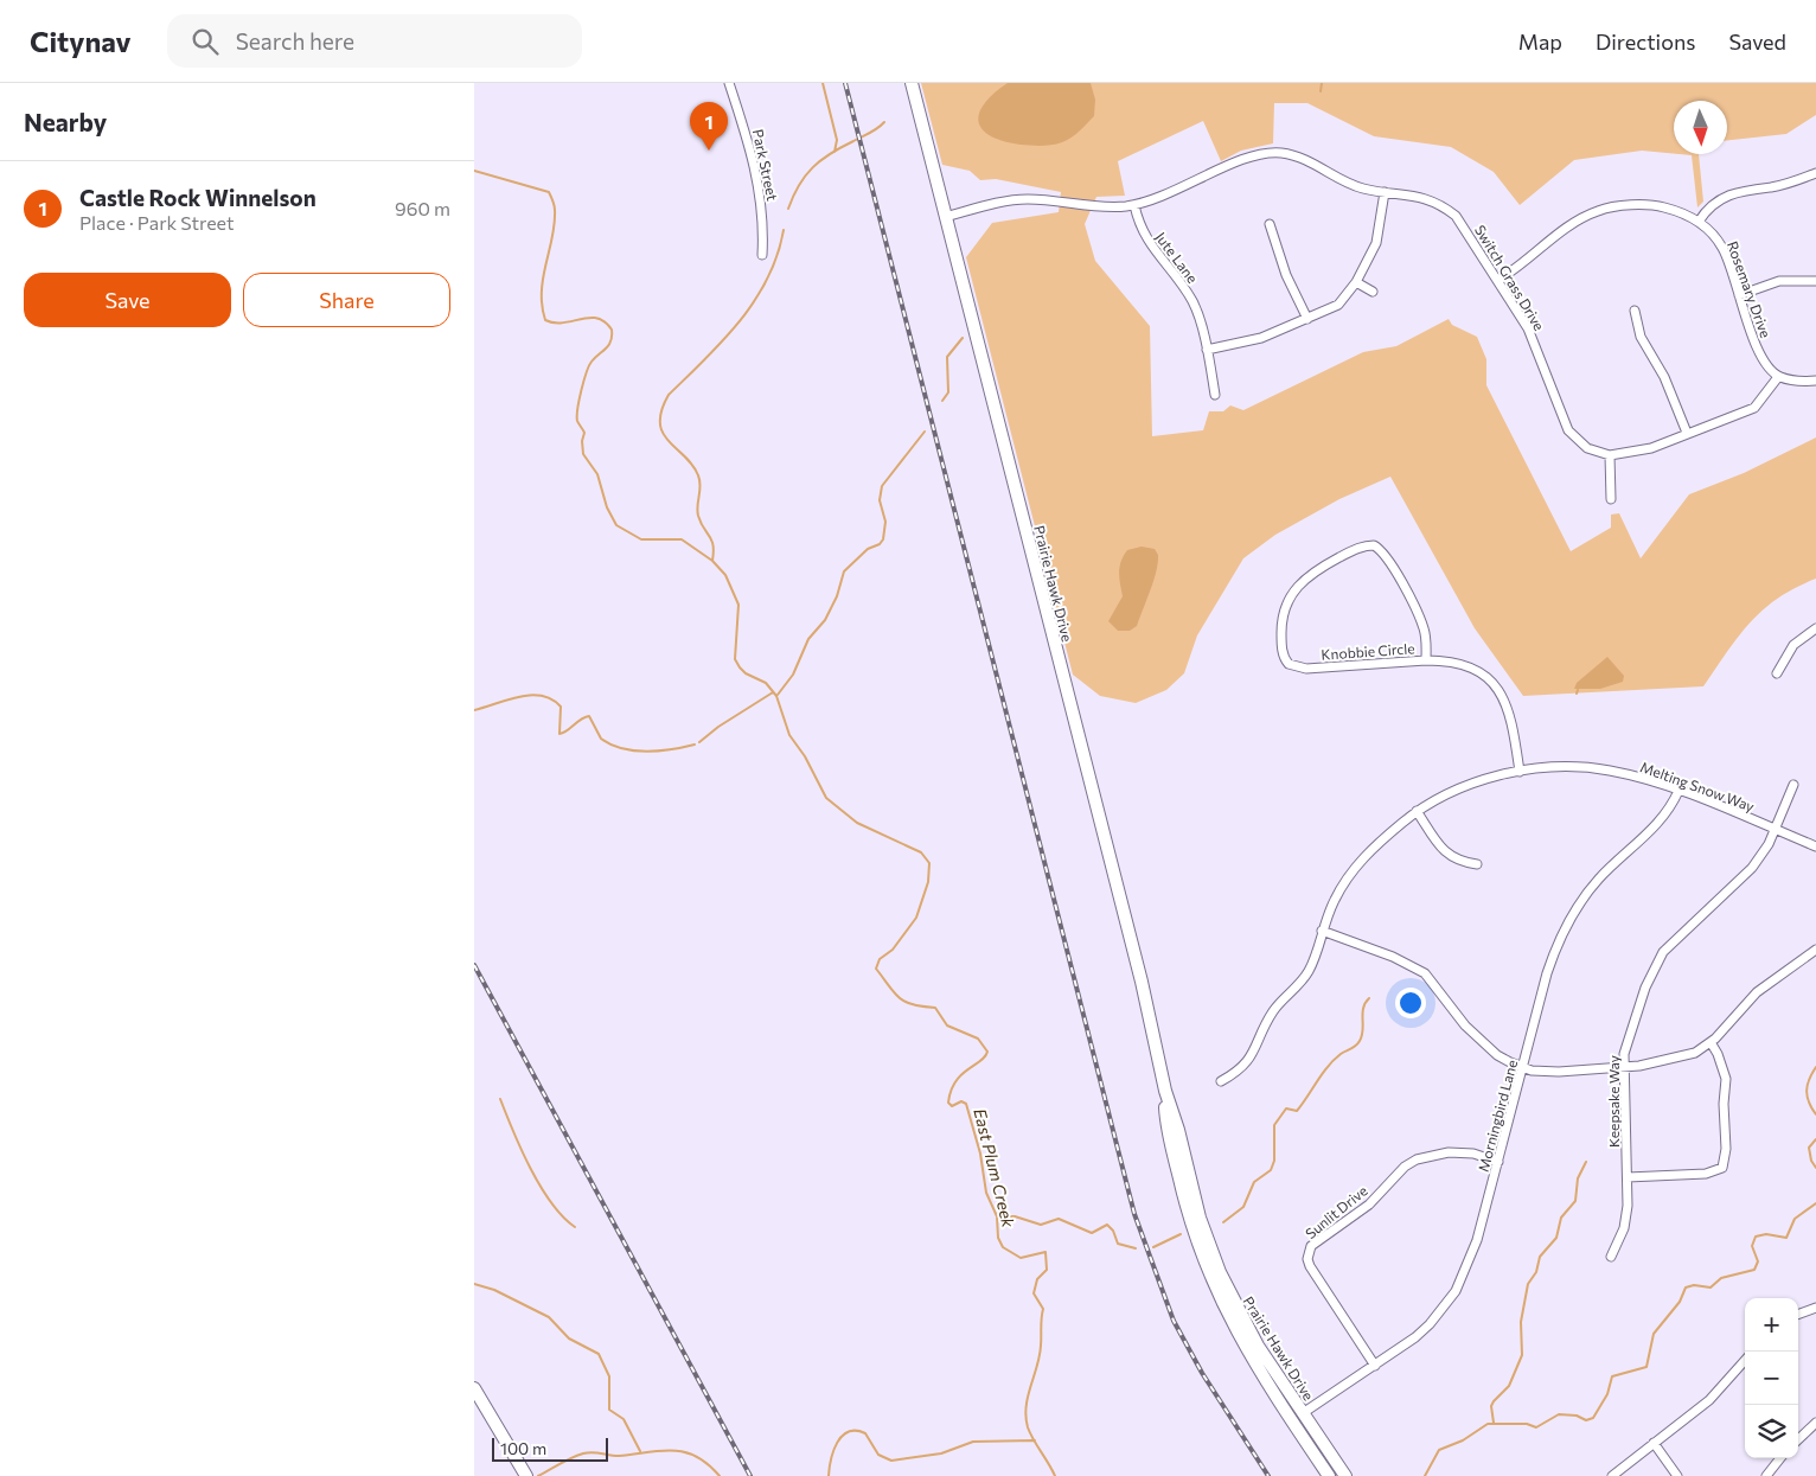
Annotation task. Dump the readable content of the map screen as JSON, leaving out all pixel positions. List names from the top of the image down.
{
  "streets": {
    "street": [
      "Park Street",
      "Jute Lane",
      "Switch Grass Drive",
      "Rosemary Drive",
      "Prairie Hawk Drive",
      "Knobbie Circle",
      "Melting Snow Way",
      "Keepsake Way",
      "Morningbird Lane",
      "Sunlit Drive"
    ]
  },
  "crossings": [
    ["Jute Lane", "Switch Grass Drive"],
    ["Switch Grass Drive", "Rosemary Drive"],
    ["Switch Grass Drive", "Prairie Hawk Drive"],
    ["Prairie Hawk Drive", "Morningbird Lane"],
    ["Melting Snow Way", "Keepsake Way"],
    ["Melting Snow Way", "Morningbird Lane"],
    ["Morningbird Lane", "Sunlit Drive"]
  ],
  "water": ["East Plum Creek"],
  "scale_bar": "100 m",
  "north": "bottom",
  "page": {
    "header": "Citynav",
    "search": "Search here",
    "nav": ["Map", "Directions", "Saved"],
    "heading": "Nearby",
    "pins": "1",
    "list": [
      {
        "mark": "1",
        "name": "Castle Rock Winnelson",
        "note": "Place · Park Street",
        "value": "960 m"
      }
    ],
    "buttons": ["Save", "Share"],
    "map_buttons": ["+", "−"],
    "scale": "100 m"
  }
}
